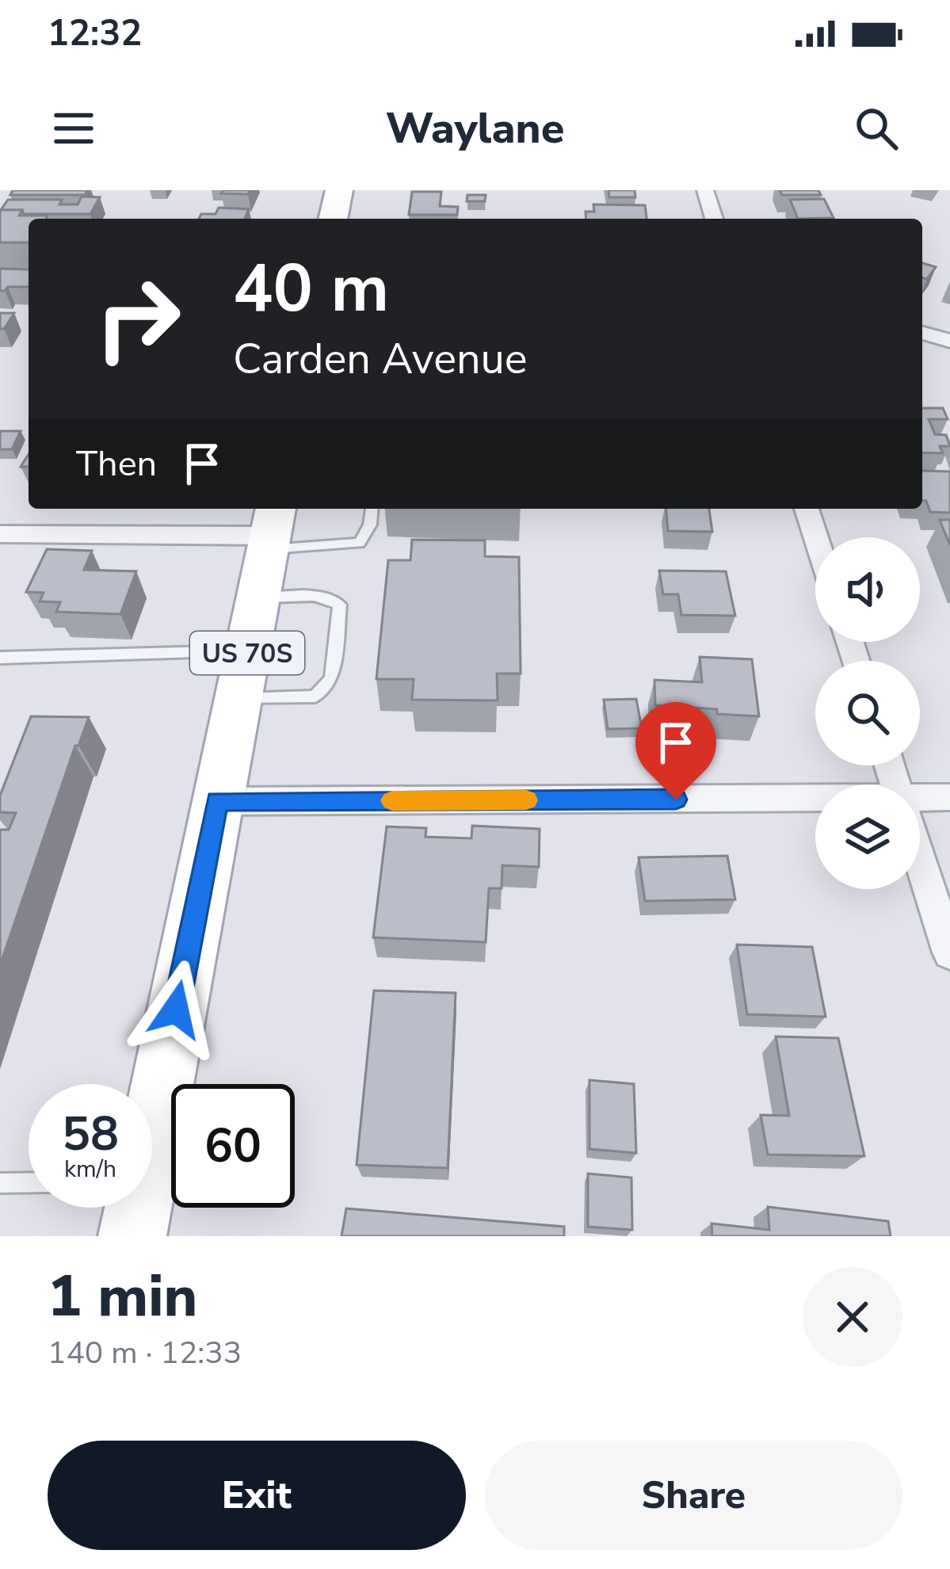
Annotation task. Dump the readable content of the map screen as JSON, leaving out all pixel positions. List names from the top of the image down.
{
  "streets": {
    "main road": ["US 70S"]
  },
  "page": {
    "status": "12:32",
    "header": "Waylane",
    "turn": ["40 m", "Carden Avenue"],
    "then": "Then",
    "speed": "58 km/h",
    "limit": "60",
    "heading": ["1 min", "140 m · 12:33"],
    "buttons": ["Exit", "Share"]
  }
}
